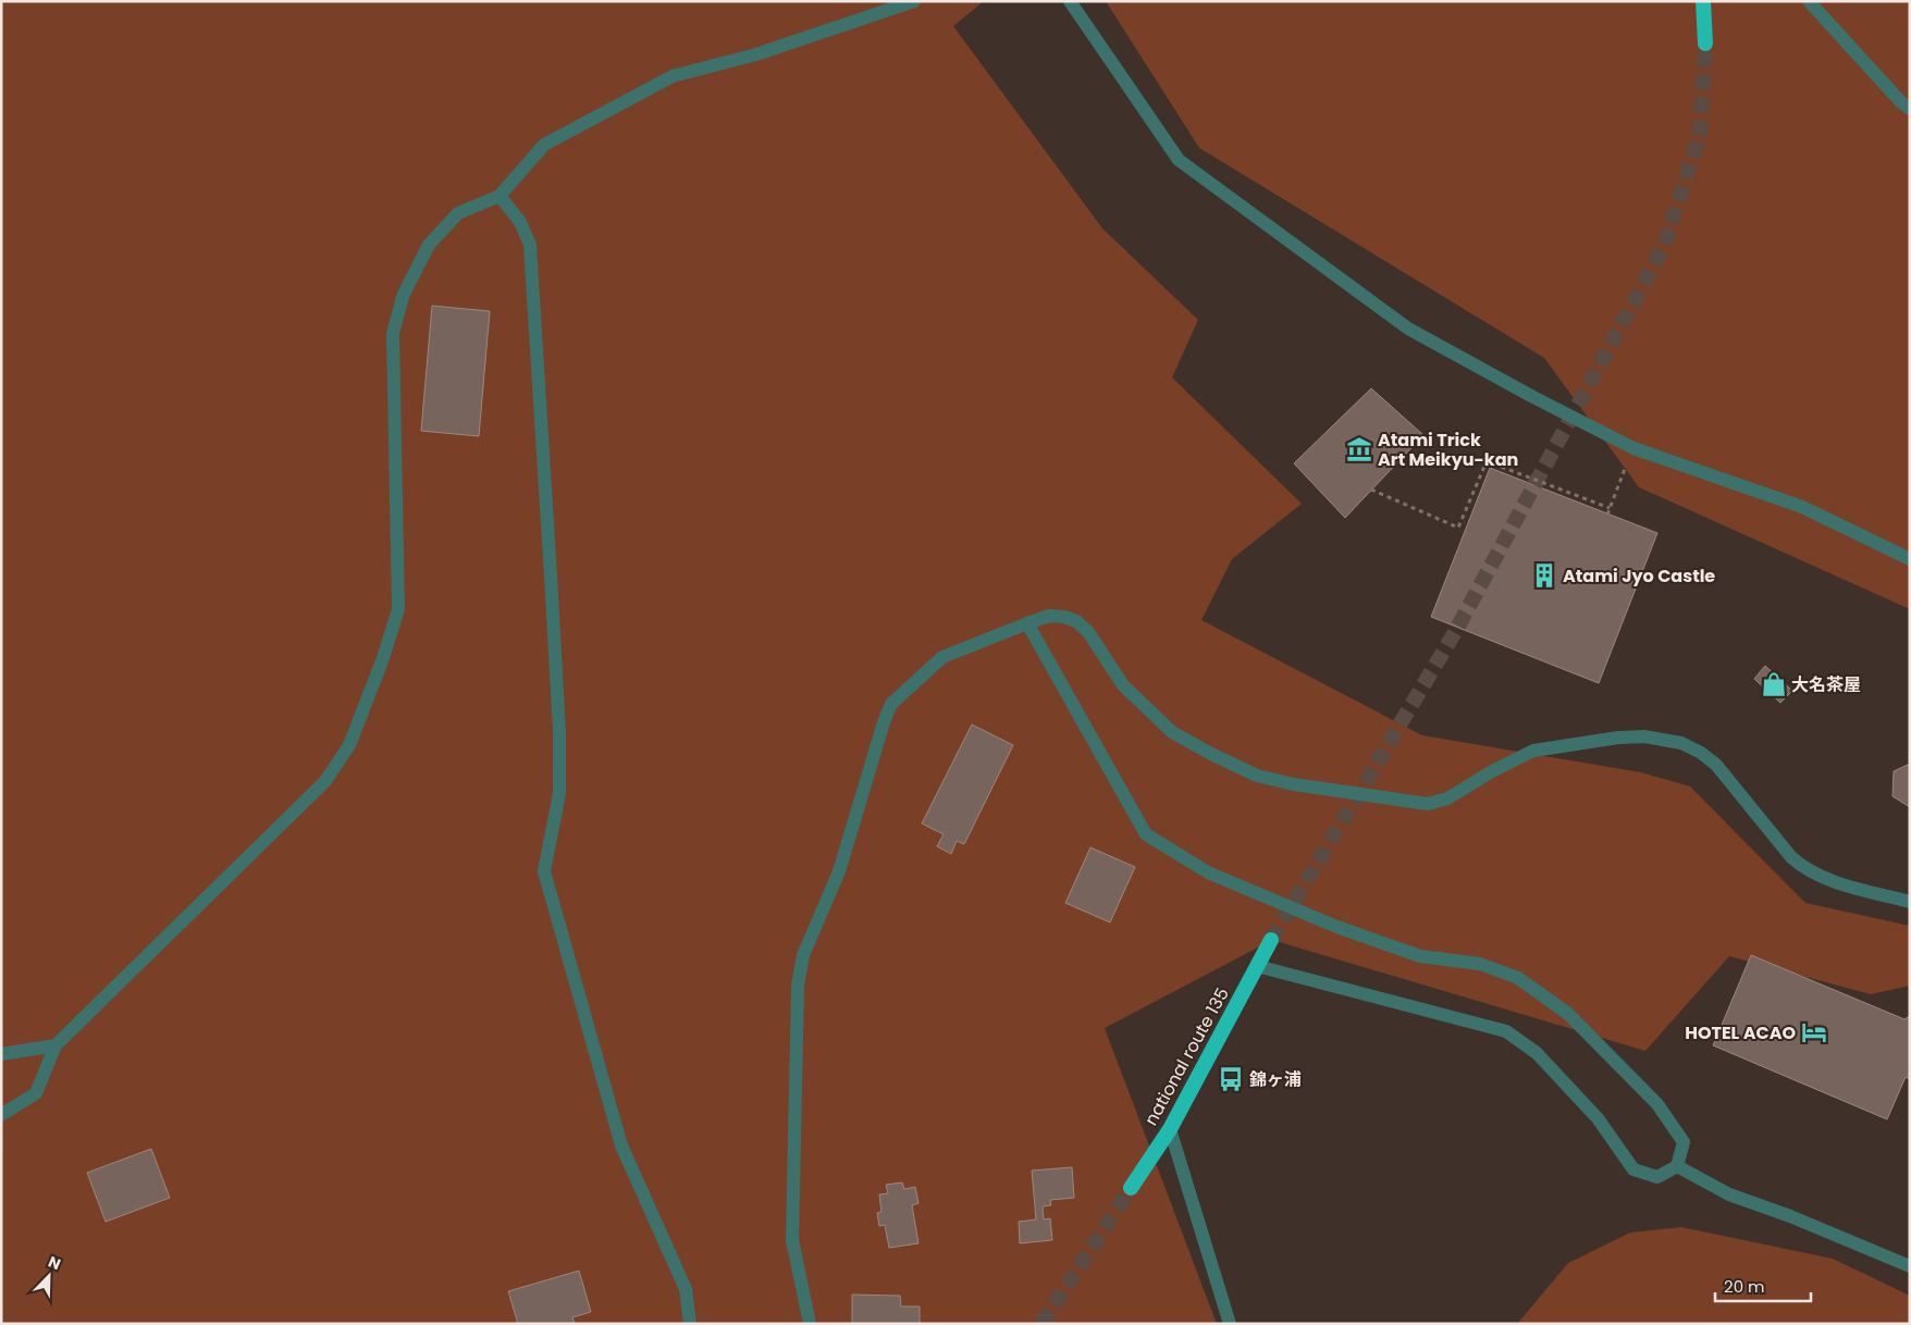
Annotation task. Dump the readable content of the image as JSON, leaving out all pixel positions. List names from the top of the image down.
{
  "streets": {
    "highway": ["national route 135"]
  },
  "places": {
    "museum": ["Atami Trick Art Meikyu-kan"],
    "building": ["Atami Jyo Castle"],
    "shop": ["大名茶屋"],
    "hotel": ["HOTEL ACAO"],
    "bus stop": ["錦ヶ浦"]
  },
  "scale_bar": "20 m",
  "north": "top right"
}
